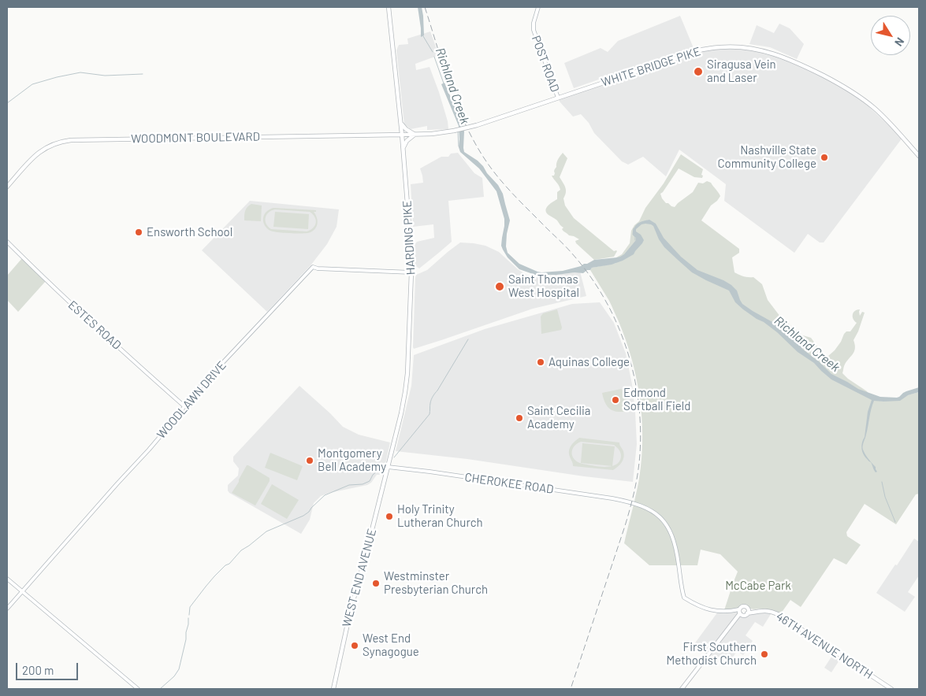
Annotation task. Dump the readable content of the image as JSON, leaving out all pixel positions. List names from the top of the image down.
{
  "streets": {
    "main road": [
      "WHITE BRIDGE PIKE",
      "WOODMONT BOULEVARD",
      "HARDING PIKE",
      "WEST END AVENUE",
      "46TH AVENUE NORTH"
    ],
    "street": [
      "POST ROAD",
      "ESTES ROAD",
      "WOODLAWN DRIVE",
      "CHEROKEE ROAD"
    ]
  },
  "crossings": [
    ["POST ROAD", "WHITE BRIDGE PIKE"],
    ["WHITE BRIDGE PIKE", "WOODMONT BOULEVARD"],
    ["WHITE BRIDGE PIKE", "HARDING PIKE"],
    ["WOODMONT BOULEVARD", "HARDING PIKE"],
    ["HARDING PIKE", "WOODLAWN DRIVE"],
    ["HARDING PIKE", "CHEROKEE ROAD"],
    ["HARDING PIKE", "WEST END AVENUE"],
    ["ESTES ROAD", "WOODLAWN DRIVE"],
    ["CHEROKEE ROAD", "WEST END AVENUE"],
    ["CHEROKEE ROAD", "46TH AVENUE NORTH"]
  ],
  "water": ["Richland Creek"],
  "parks": ["McCabe Park"],
  "places": [
    "Siragusa Vein and Laser",
    "Nashville State Community College",
    "Ensworth School",
    "Saint Thomas West Hospital",
    "Aquinas College",
    "Edmond Softball Field",
    "Saint Cecilia Academy",
    "Montgomery Bell Academy",
    "Holy Trinity Lutheran Church",
    "Westminster Presbyterian Church",
    "West End Synagogue",
    "First Southern Methodist Church"
  ],
  "scale_bar": "200 m",
  "north": "bottom right"
}
